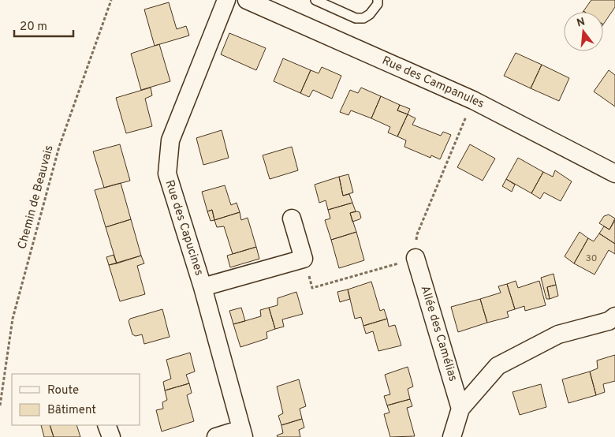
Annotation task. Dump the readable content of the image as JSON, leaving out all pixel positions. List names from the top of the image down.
{
  "streets": {
    "street": ["Rue des Campanules", "Rue des Capucines", "Allée des Camélias"],
    "path": ["Chemin de Beauvais"]
  },
  "house_numbers": ["30"],
  "legend": ["Route", "Bâtiment"],
  "scale_bar": "20 m",
  "north": "top"
}
